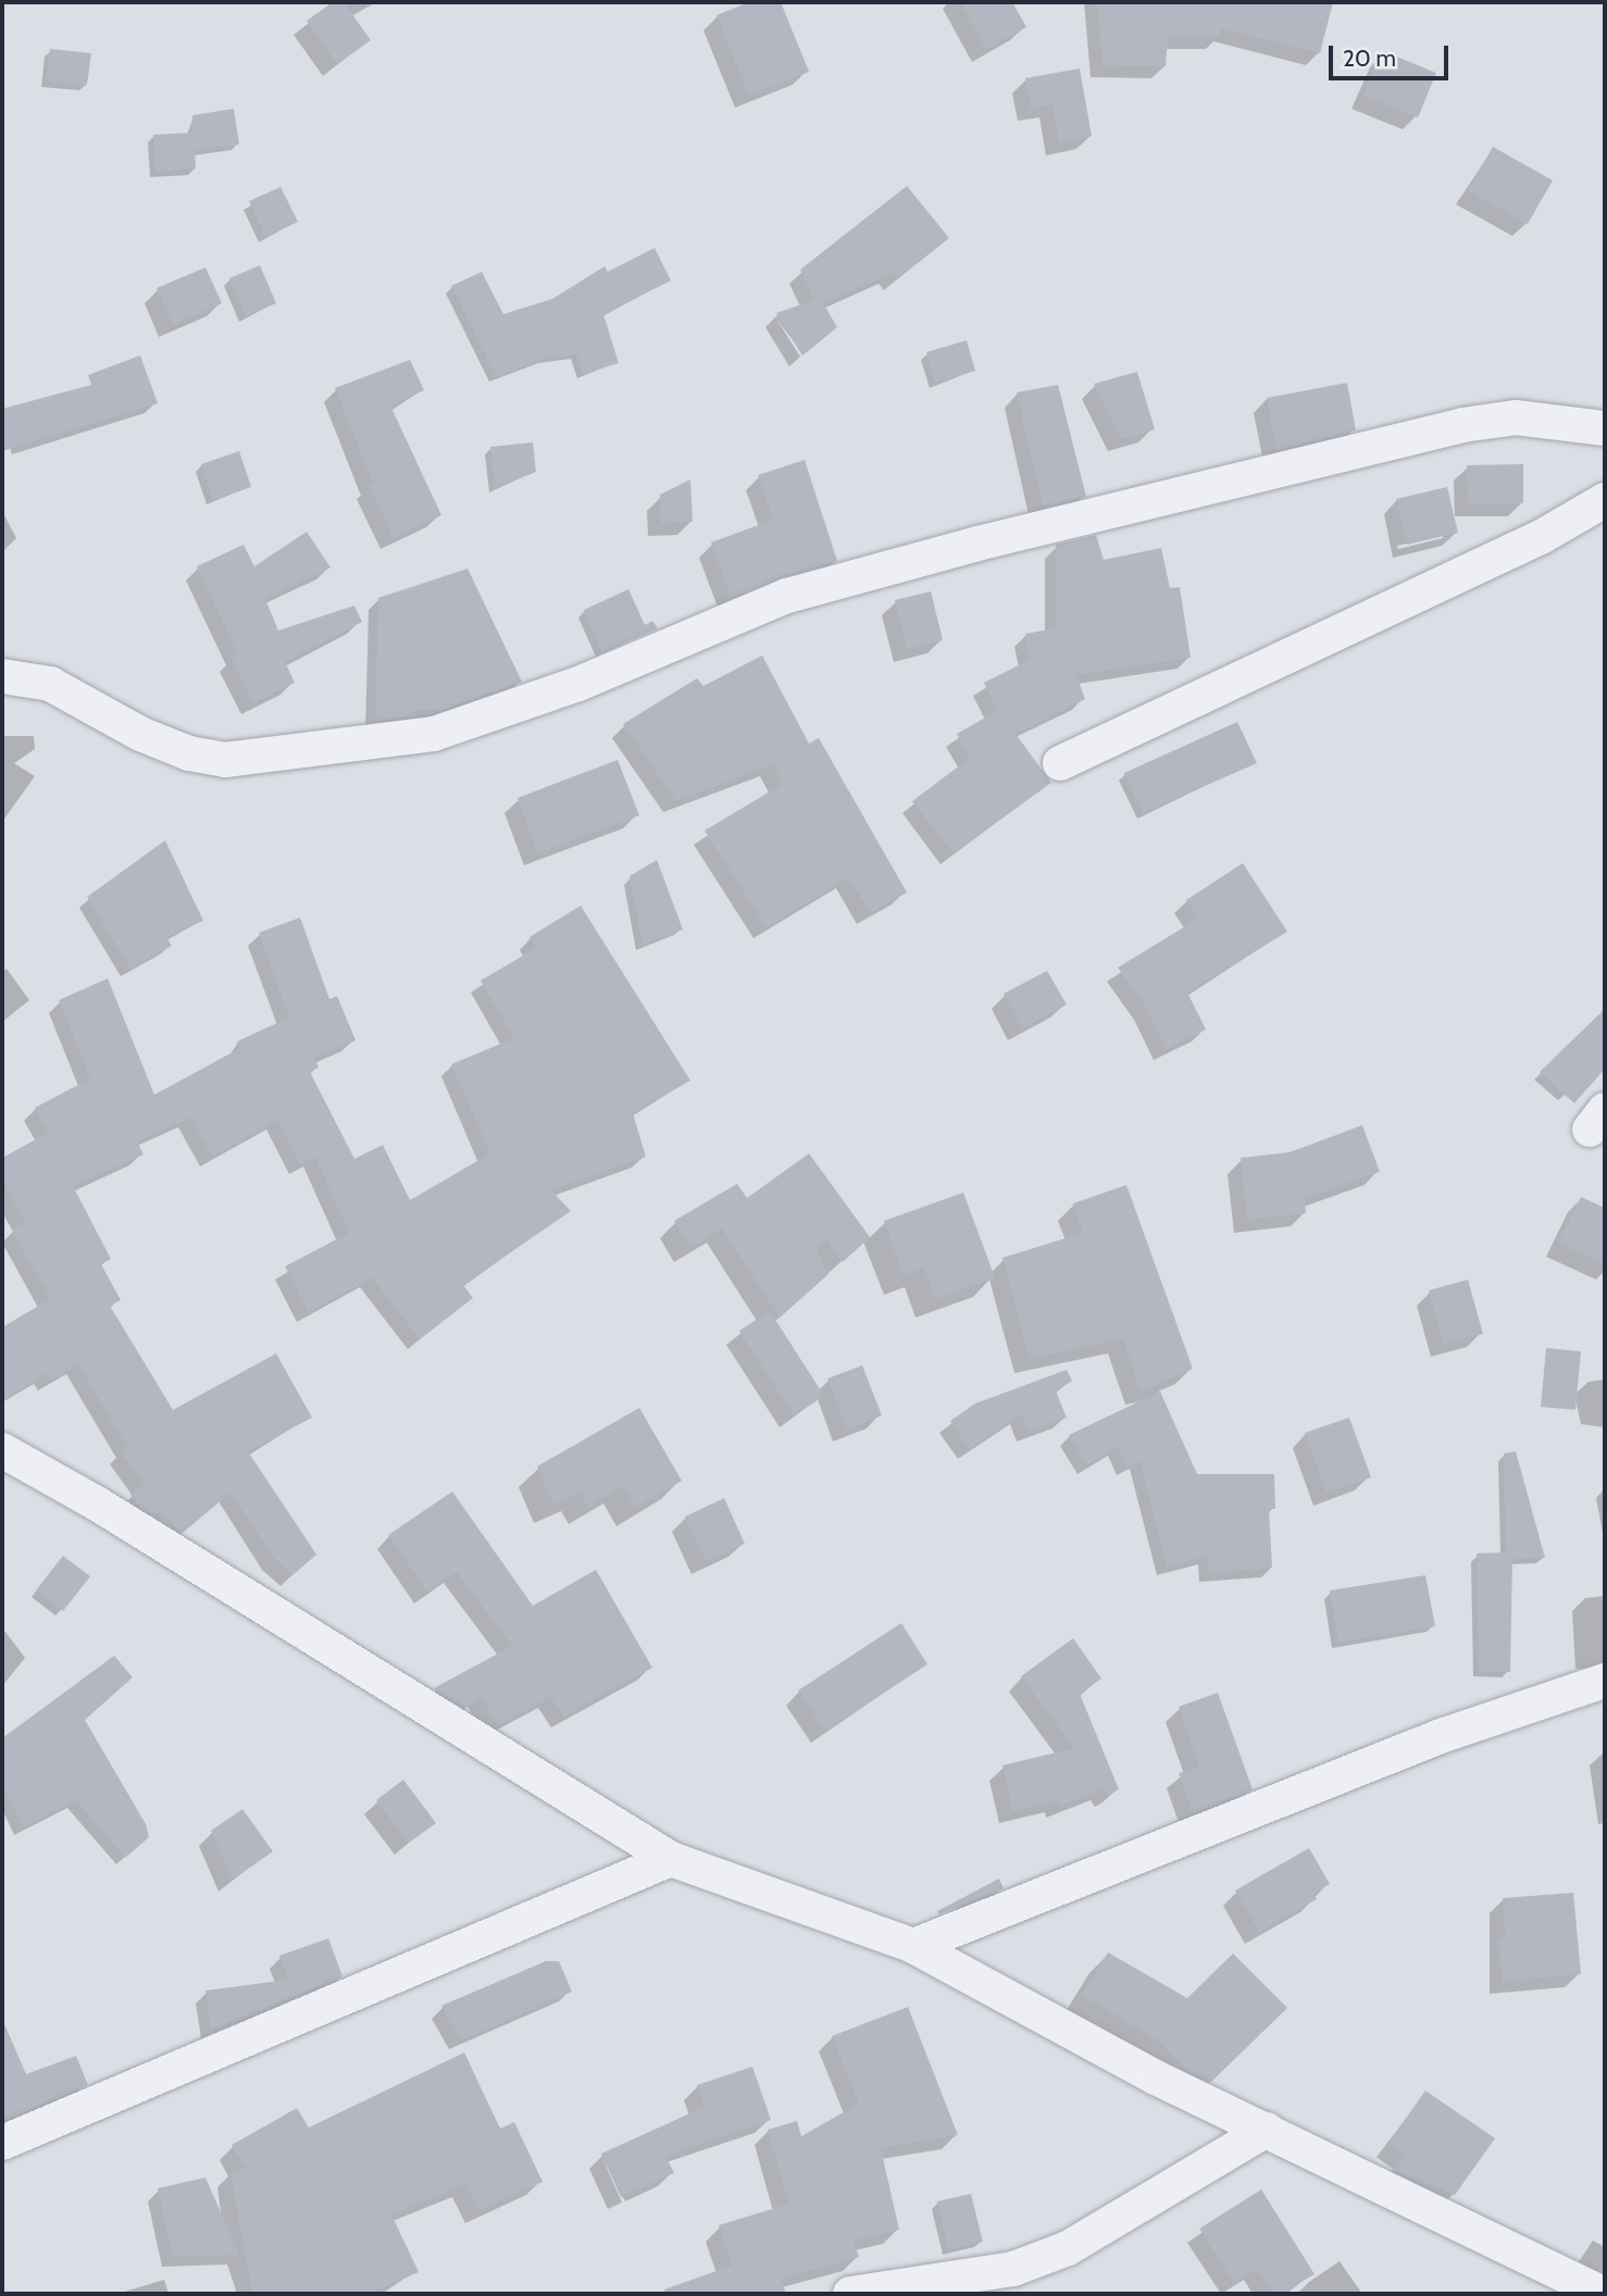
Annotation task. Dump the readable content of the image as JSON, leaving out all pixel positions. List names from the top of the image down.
{
  "scale_bar": "20 m"
}
